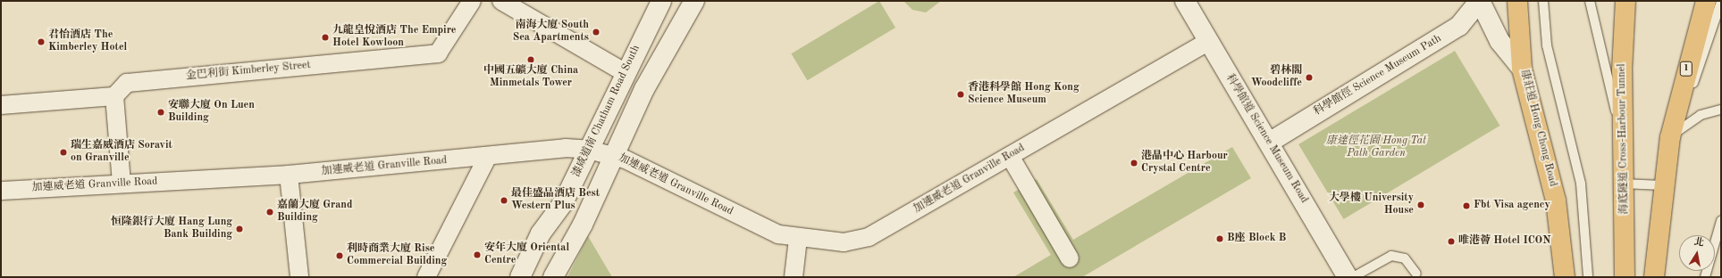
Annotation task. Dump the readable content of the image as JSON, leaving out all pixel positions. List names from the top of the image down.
{
  "streets": {
    "main road": [
      "1",
      "科學館徑 Science Museum Path",
      "漆咸道南 Chatham Road South",
      "康莊道 Hong Chong Road",
      "科學館道 Science Museum Road",
      "海底隧道 Cross-Harbour Tunnel"
    ],
    "street": ["金巴利街 Kimberley Street", "加連威老道 Granville Road"]
  },
  "crossings": [
    ["科學館徑 Science Museum Path", "科學館道 Science Museum Road"],
    ["漆咸道南 Chatham Road South", "加連威老道 Granville Road"],
    ["科學館道 Science Museum Road", "加連威老道 Granville Road"]
  ],
  "parks": ["康達徑花園 Hong Tat Path Garden"],
  "places": [
    "南海大廈 South Sea Apartments",
    "九龍皇悅酒店 The Empire Hotel Kowloon",
    "君怡酒店 The Kimberley Hotel",
    "中國五礦大廈 China Minmetals Tower",
    "碧林閣 Woodcliffe",
    "香港科學館 Hong Kong Science Museum",
    "安聯大廈 On Luen Building",
    "瑞生嘉威酒店 Soravit on Granville",
    "港晶中心 Harbour Crystal Centre",
    "最佳盛品酒店 Best Western Plus",
    "大學樓 University House",
    "Fbt Visa agency",
    "嘉蘭大廈 Grand Building",
    "恒隆銀行大廈 Hang Lung Bank Building",
    "B座 Block B",
    "唯港薈 Hotel ICON",
    "安年大廈 Oriental Centre",
    "利時商業大廈 Rise Commercial Building"
  ],
  "north": "top"
}
